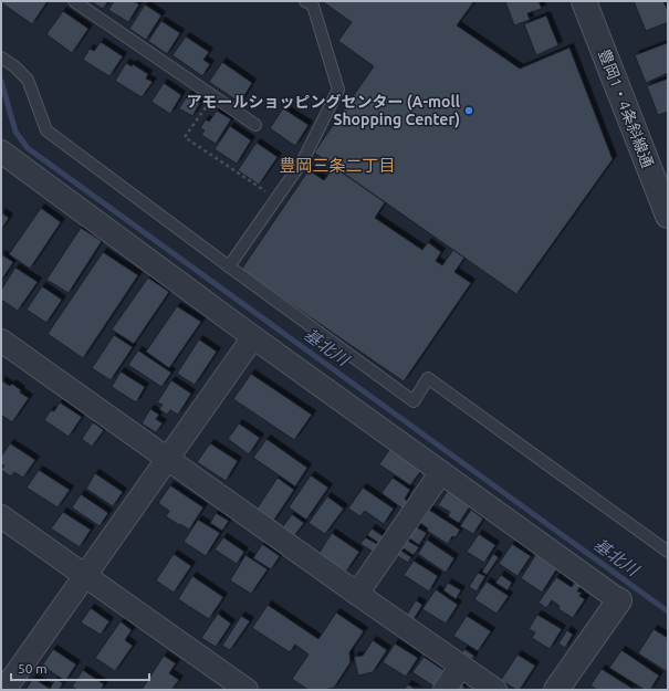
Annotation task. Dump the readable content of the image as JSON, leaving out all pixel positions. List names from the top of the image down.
{
  "streets": {
    "street": ["豊岡1・4条斜線通"]
  },
  "districts": ["豊岡三条二丁目"],
  "water": ["基北川"],
  "places": ["アモールショッピングセンター (A-moll Shopping Center)"],
  "scale_bar": "50 m"
}
